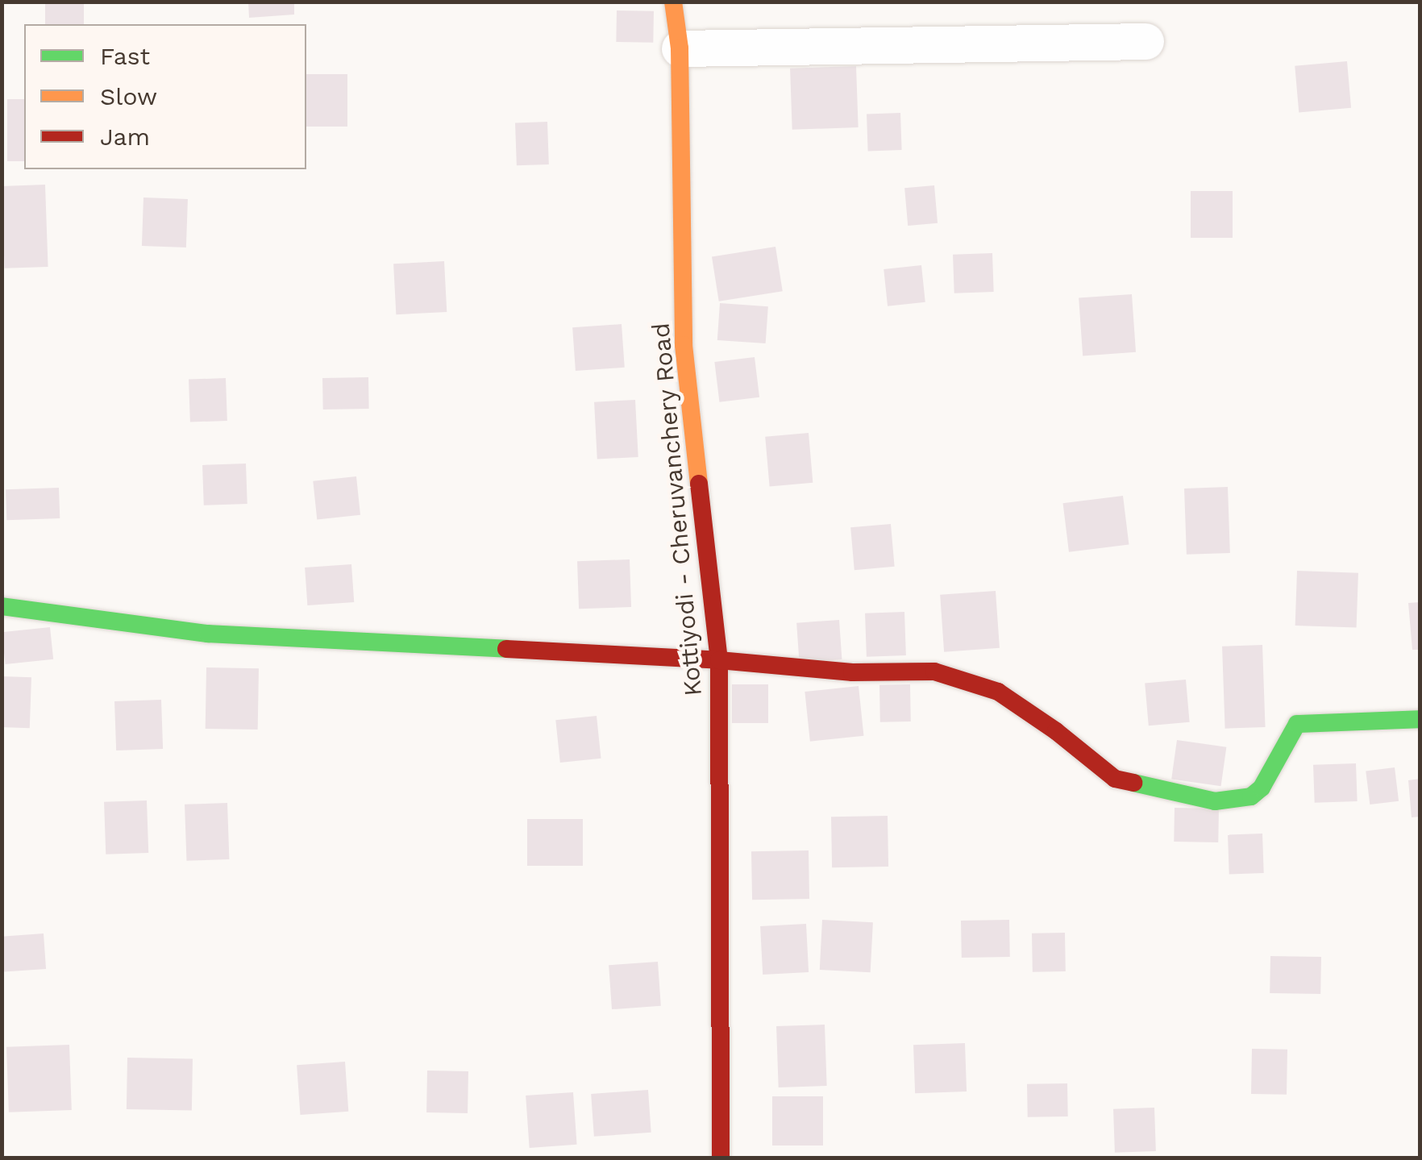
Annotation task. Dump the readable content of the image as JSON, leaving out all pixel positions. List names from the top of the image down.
{
  "streets": {
    "street": ["Kottiyodi - Cheruvanchery Road"]
  },
  "legend": ["Fast", "Slow", "Jam"]
}
